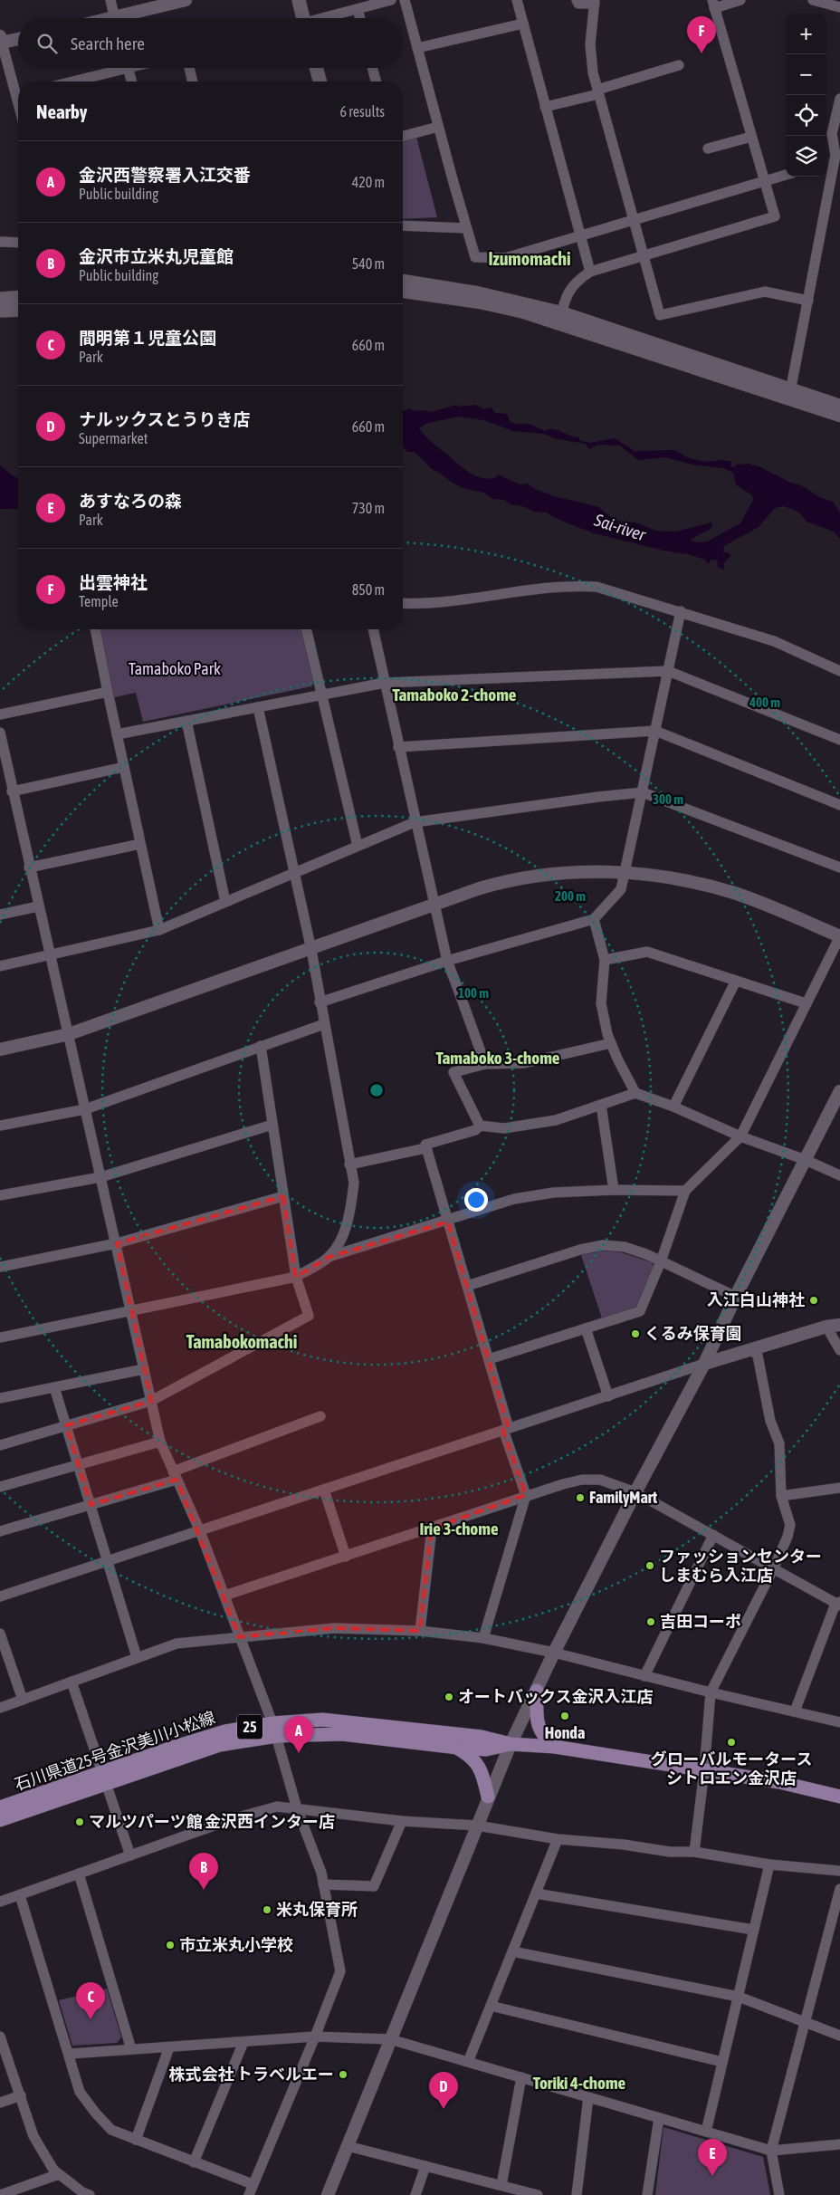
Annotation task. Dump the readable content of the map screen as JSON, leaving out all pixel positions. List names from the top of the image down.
{
  "streets": {
    "main road": ["25", "石川県道25号金沢美川小松線"]
  },
  "districts": [
    "Izumomachi",
    "Tamaboko 2-chome",
    "Tamaboko 3-chome",
    "Tamabokomachi",
    "Irie 3-chome",
    "Toriki 4-chome"
  ],
  "water": ["Sai-river"],
  "parks": ["Tamaboko Park"],
  "places": [
    "入江白山神社",
    "くるみ保育園",
    "FamilyMart",
    "ファッションセンター しまむら入江店",
    "吉田コーポ",
    "オートバックス金沢入江店",
    "Honda",
    "グローバルモータース シトロエン金沢店",
    "マルツパーツ館 金沢西インター店",
    "米丸保育所",
    "市立米丸小学校",
    "株式会社 トラベルエー"
  ],
  "page": {
    "map_buttons": ["+", "−"],
    "pins": [
      "F",
      "A",
      "B",
      "C",
      "D",
      "E"
    ],
    "search": "Search here",
    "heading": ["Nearby", "6 results"],
    "list": [
      {
        "mark": "A",
        "name": "金沢西警察署入江交番",
        "note": "Public building",
        "value": "420 m"
      },
      {
        "mark": "B",
        "name": "金沢市立米丸児童館",
        "note": "Public building",
        "value": "540 m"
      },
      {
        "mark": "C",
        "name": "間明第１児童公園",
        "note": "Park",
        "value": "660 m"
      },
      {
        "mark": "D",
        "name": "ナルックスとうりき店",
        "note": "Supermarket",
        "value": "660 m"
      },
      {
        "mark": "E",
        "name": "あすなろの森",
        "note": "Park",
        "value": "730 m"
      },
      {
        "mark": "F",
        "name": "出雲神社",
        "note": "Temple",
        "value": "850 m"
      }
    ]
  },
  "rings": [
    "400 m",
    "300 m",
    "200 m",
    "100 m"
  ]
}
